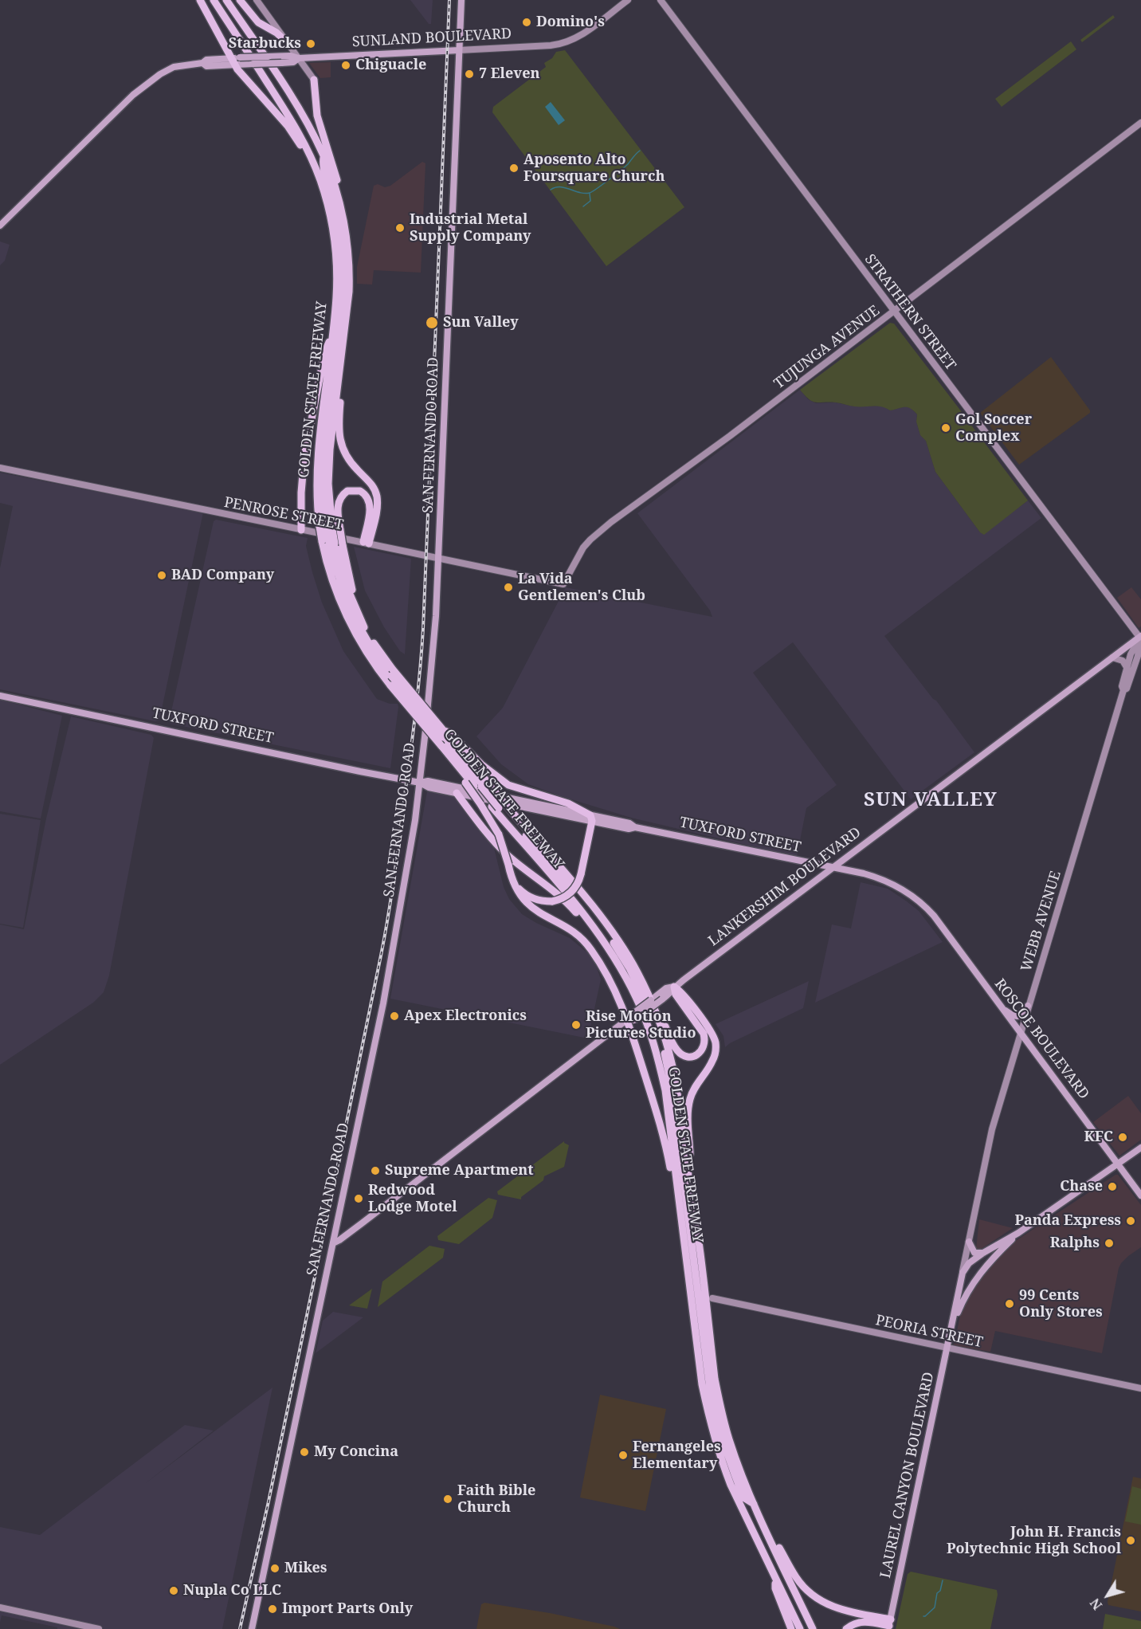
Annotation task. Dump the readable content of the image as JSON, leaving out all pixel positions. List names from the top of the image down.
{
  "streets": {
    "highway": ["GOLDEN STATE FREEWAY"],
    "main road": [
      "SUNLAND BOULEVARD",
      "SAN FERNANDO ROAD",
      "TUXFORD STREET",
      "LANKERSHIM BOULEVARD",
      "ROSCOE BOULEVARD",
      "LAUREL CANYON BOULEVARD"
    ],
    "street": [
      "STRATHERN STREET",
      "TUJUNGA AVENUE",
      "PENROSE STREET",
      "WEBB AVENUE",
      "PEORIA STREET"
    ]
  },
  "crossings": [
    ["SUNLAND BOULEVARD", "SAN FERNANDO ROAD"],
    ["STRATHERN STREET", "TUJUNGA AVENUE"],
    ["STRATHERN STREET", "LANKERSHIM BOULEVARD"],
    ["STRATHERN STREET", "WEBB AVENUE"],
    ["TUJUNGA AVENUE", "PENROSE STREET"],
    ["SAN FERNANDO ROAD", "PENROSE STREET"],
    ["SAN FERNANDO ROAD", "TUXFORD STREET"],
    ["SAN FERNANDO ROAD", "LANKERSHIM BOULEVARD"],
    ["TUXFORD STREET", "LANKERSHIM BOULEVARD"],
    ["TUXFORD STREET", "ROSCOE BOULEVARD"],
    ["LANKERSHIM BOULEVARD", "WEBB AVENUE"],
    ["WEBB AVENUE", "ROSCOE BOULEVARD"],
    ["WEBB AVENUE", "LAUREL CANYON BOULEVARD"],
    ["ROSCOE BOULEVARD", "LAUREL CANYON BOULEVARD"],
    ["PEORIA STREET", "LAUREL CANYON BOULEVARD"]
  ],
  "districts": ["SUN VALLEY"],
  "places": [
    "Domino's",
    "Starbucks",
    "Chiguacle",
    "7 Eleven",
    "Aposento Alto Foursquare Church",
    "Industrial Metal Supply Company",
    "Sun Valley",
    "Gol Soccer Complex",
    "BAD Company",
    "La Vida Gentlemen's Club",
    "Apex Electronics",
    "Rise Motion Pictures Studio",
    "KFC",
    "Supreme Apartment",
    "Chase",
    "Redwood Lodge Motel",
    "Panda Express",
    "Ralphs",
    "99 Cents Only Stores",
    "My Concina",
    "Fernangeles Elementary",
    "Faith Bible Church",
    "John H. Francis Polytechnic High School",
    "Mikes",
    "Nupla Co LLC",
    "Import Parts Only"
  ],
  "north": "bottom left"
}
